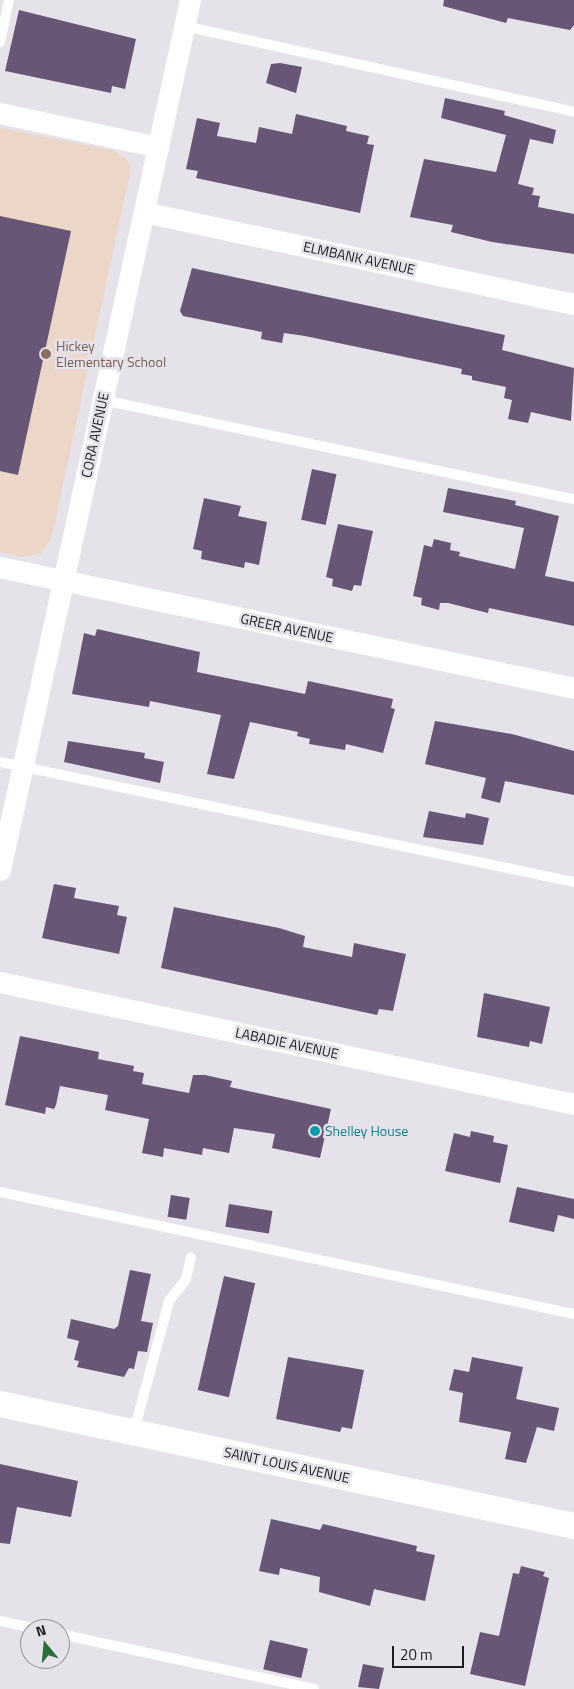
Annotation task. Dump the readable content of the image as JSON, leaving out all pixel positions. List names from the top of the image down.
{
  "streets": {
    "street": [
      "ELMBANK AVENUE",
      "CORA AVENUE",
      "GREER AVENUE",
      "LABADIE AVENUE",
      "SAINT LOUIS AVENUE"
    ]
  },
  "crossings": [
    ["ELMBANK AVENUE", "CORA AVENUE"],
    ["CORA AVENUE", "GREER AVENUE"]
  ],
  "places": ["Hickey Elementary School", "Shelley House"],
  "scale_bar": "20 m",
  "north": "top"
}
